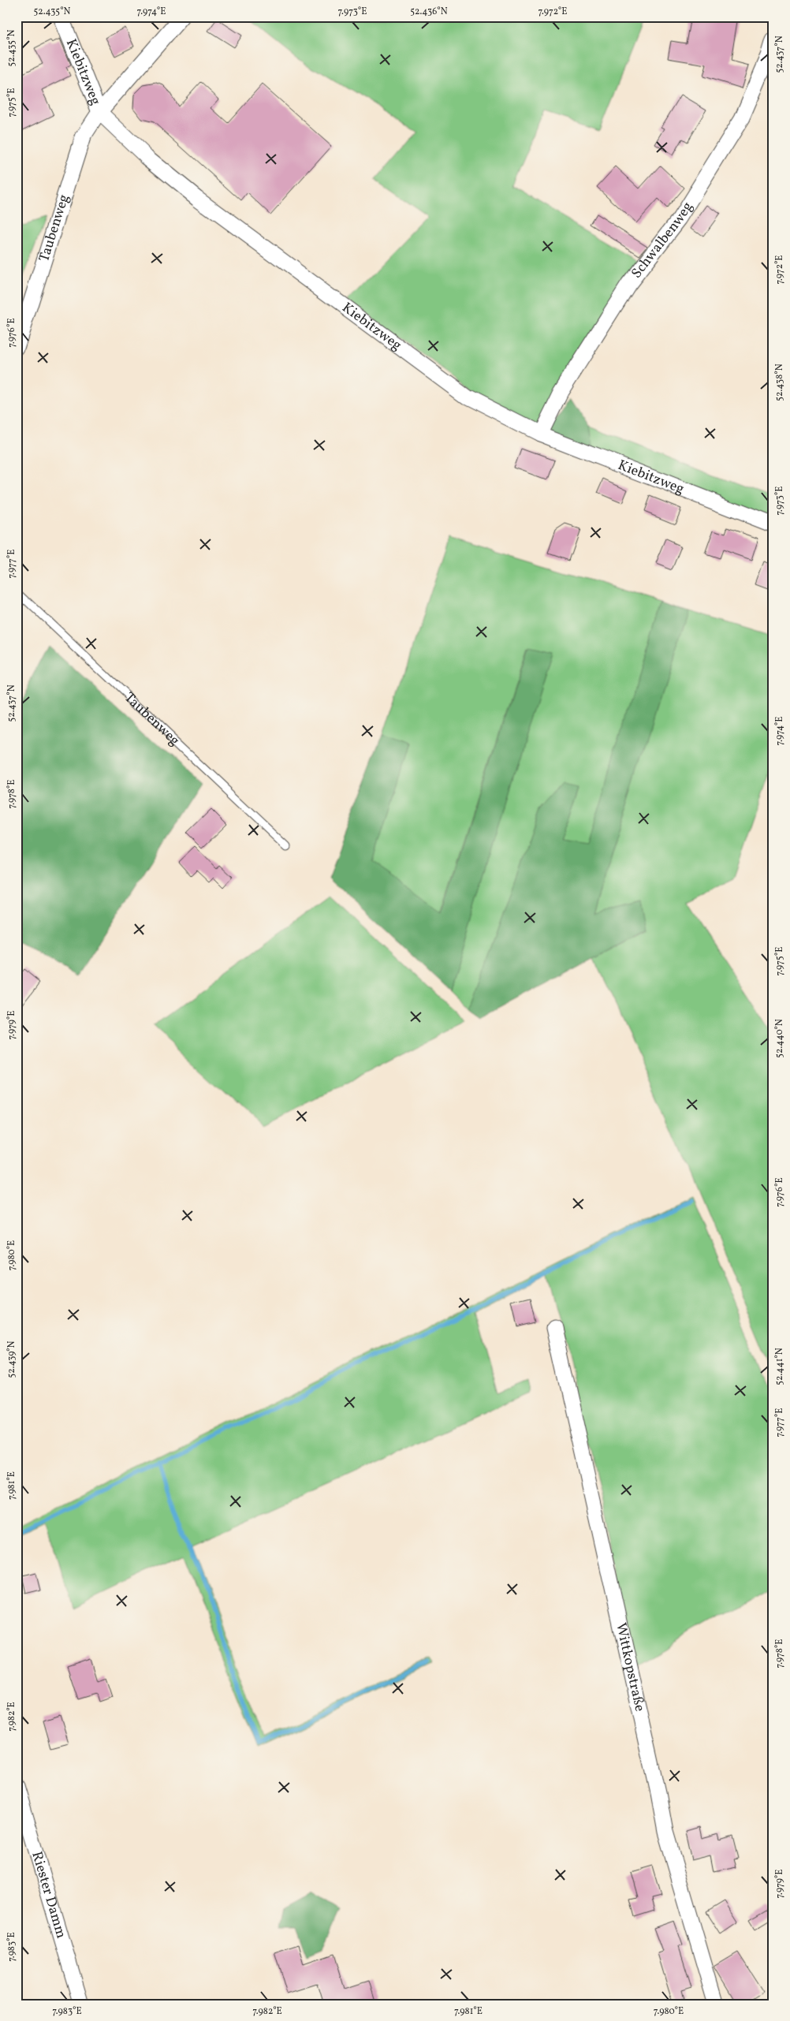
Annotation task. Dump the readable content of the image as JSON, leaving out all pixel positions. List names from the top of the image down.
{
  "streets": {
    "street": [
      "Kiebitzweg",
      "Taubenweg",
      "Schwalbenweg",
      "Wittkopstraße",
      "Riester Damm"
    ]
  },
  "crossings": [
    ["Kiebitzweg", "Taubenweg"],
    ["Kiebitzweg", "Schwalbenweg"]
  ],
  "coordinates": [
    "52.435°N",
    "7.974°E",
    "7.973°E",
    "52.436°N",
    "7.972°E",
    "52.437°N",
    "7.975°E",
    "7.976°E",
    "52.438°N",
    "7.977°E",
    "7.978°E",
    "7.979°E",
    "52.440°N",
    "7.980°E",
    "52.439°N",
    "52.441°N",
    "7.981°E",
    "7.982°E",
    "7.983°E"
  ]
}
